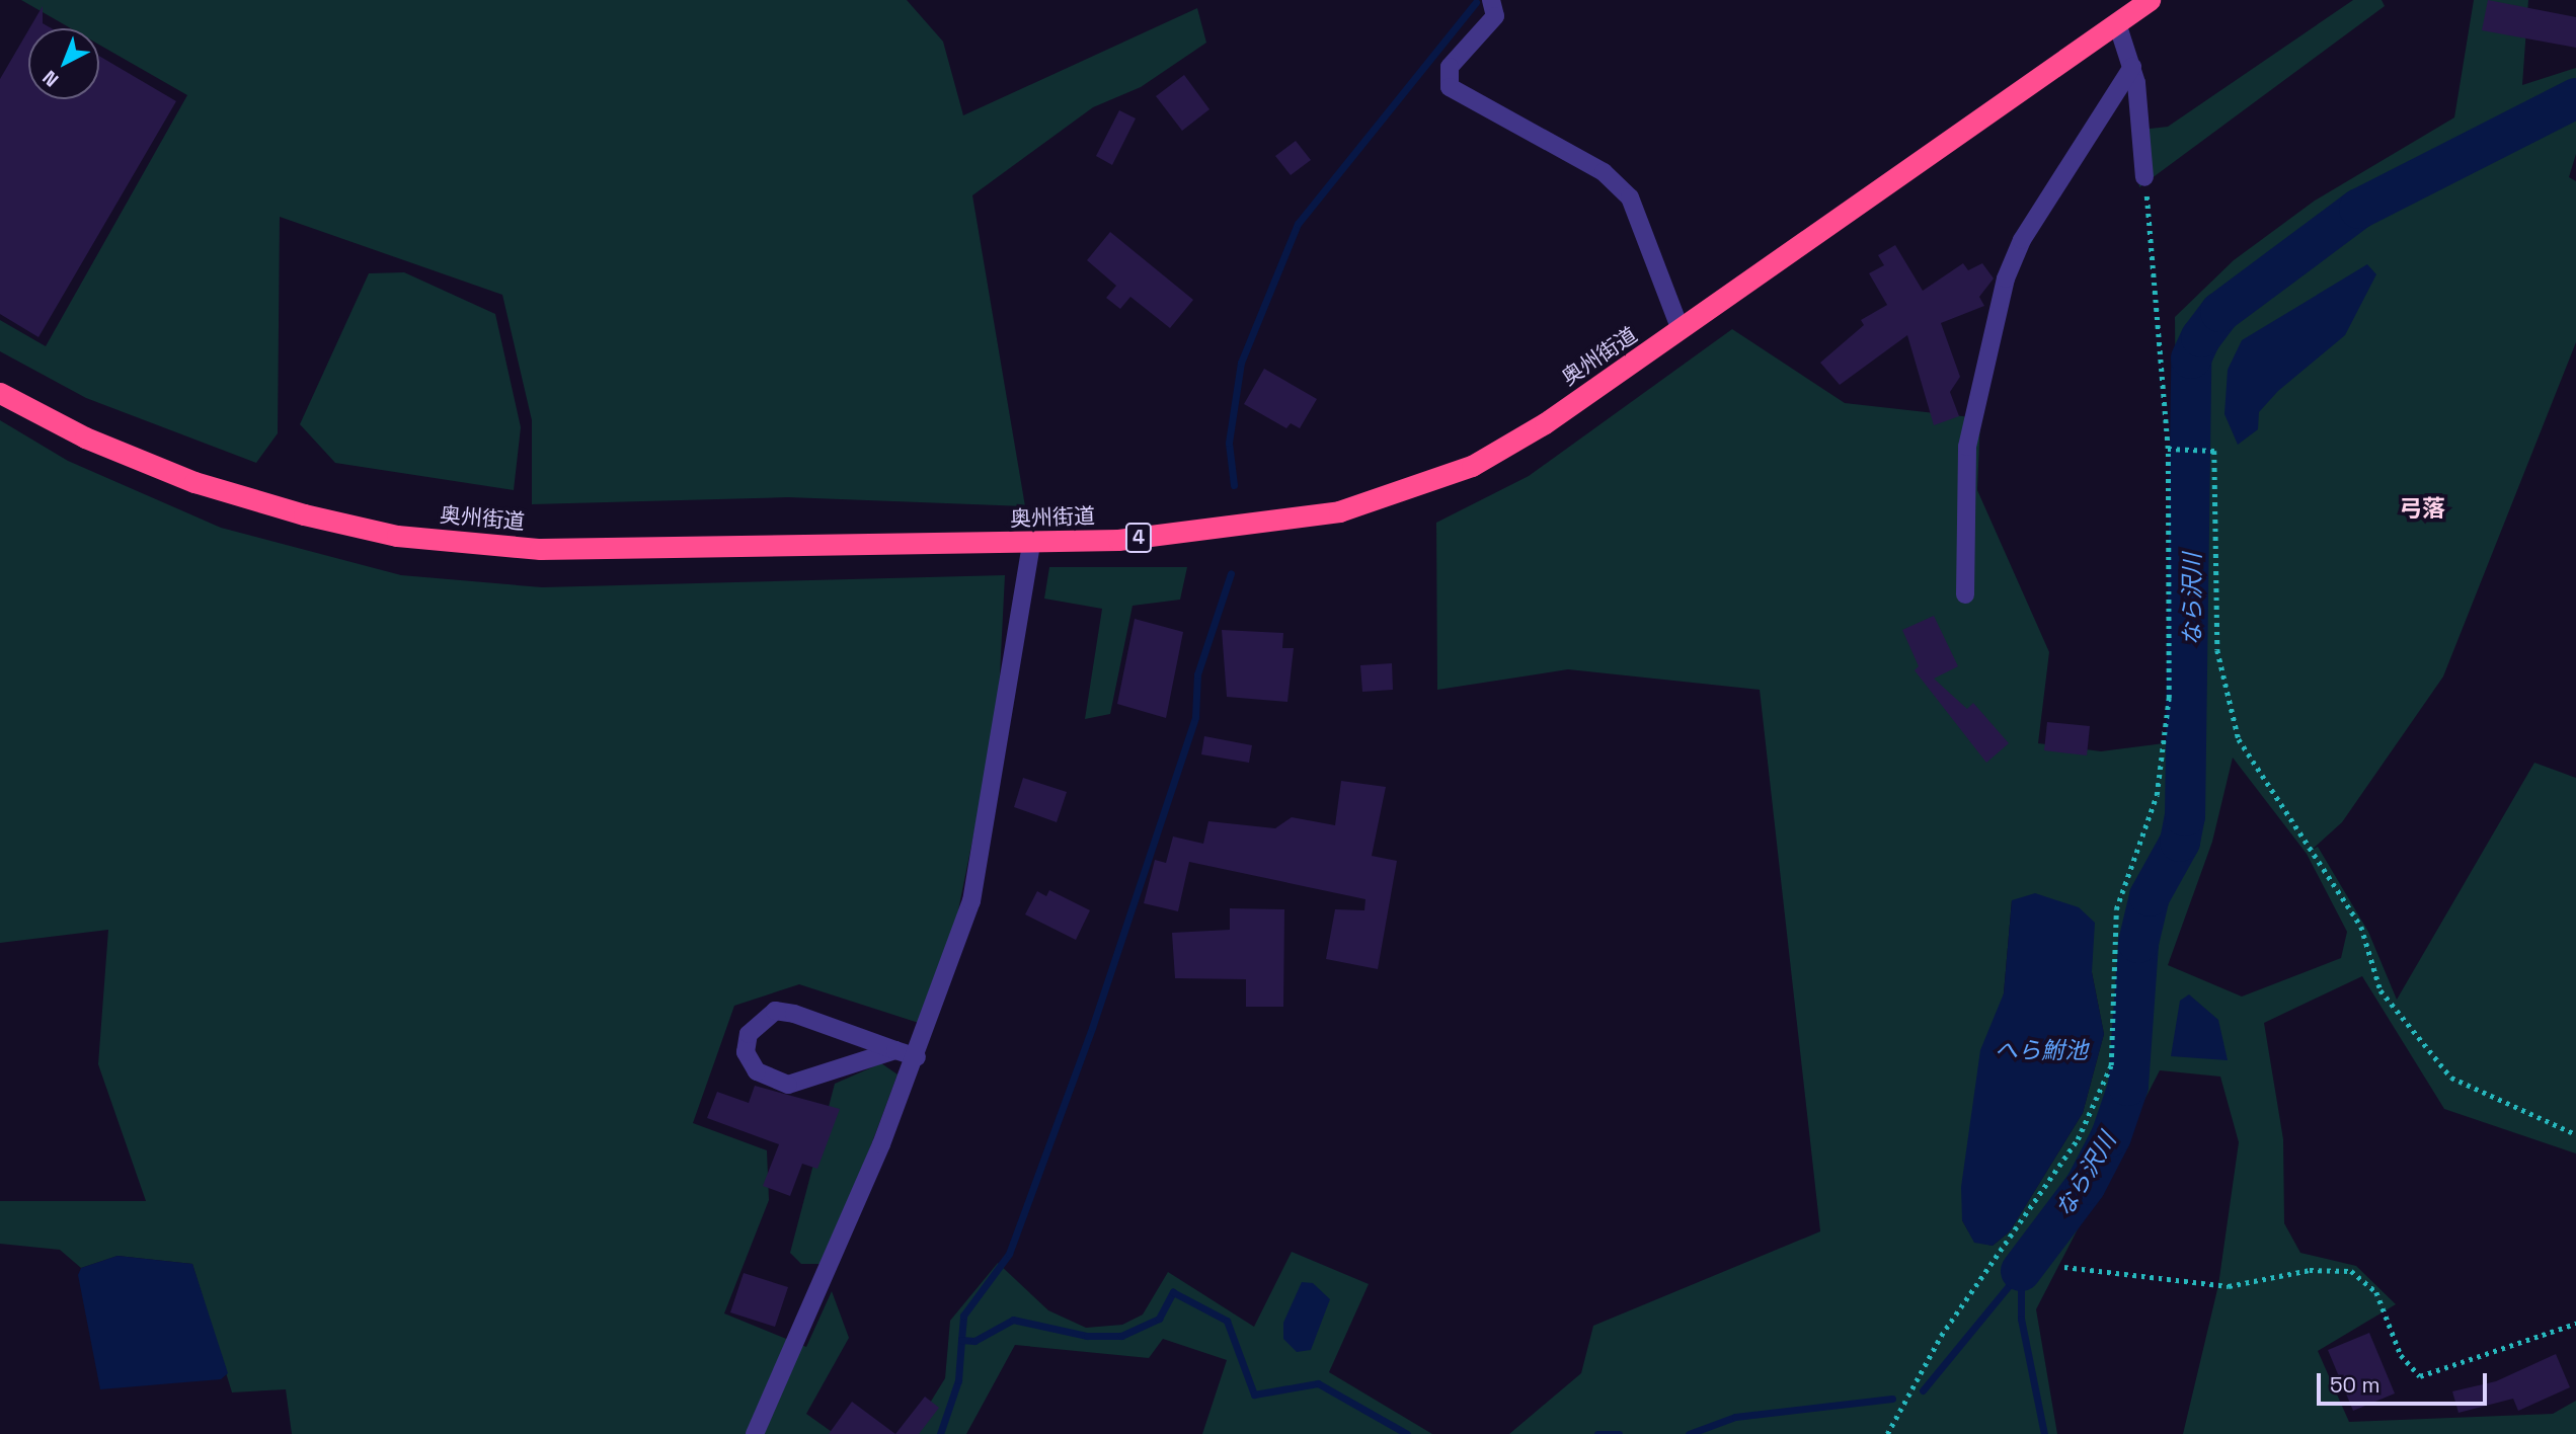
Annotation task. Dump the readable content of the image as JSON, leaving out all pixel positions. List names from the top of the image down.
{
  "streets": {
    "highway": ["奥州街道", "4"]
  },
  "districts": ["弓落"],
  "water": ["なら沢川", "へら鮒池"],
  "scale_bar": "50 m",
  "north": "bottom left"
}
